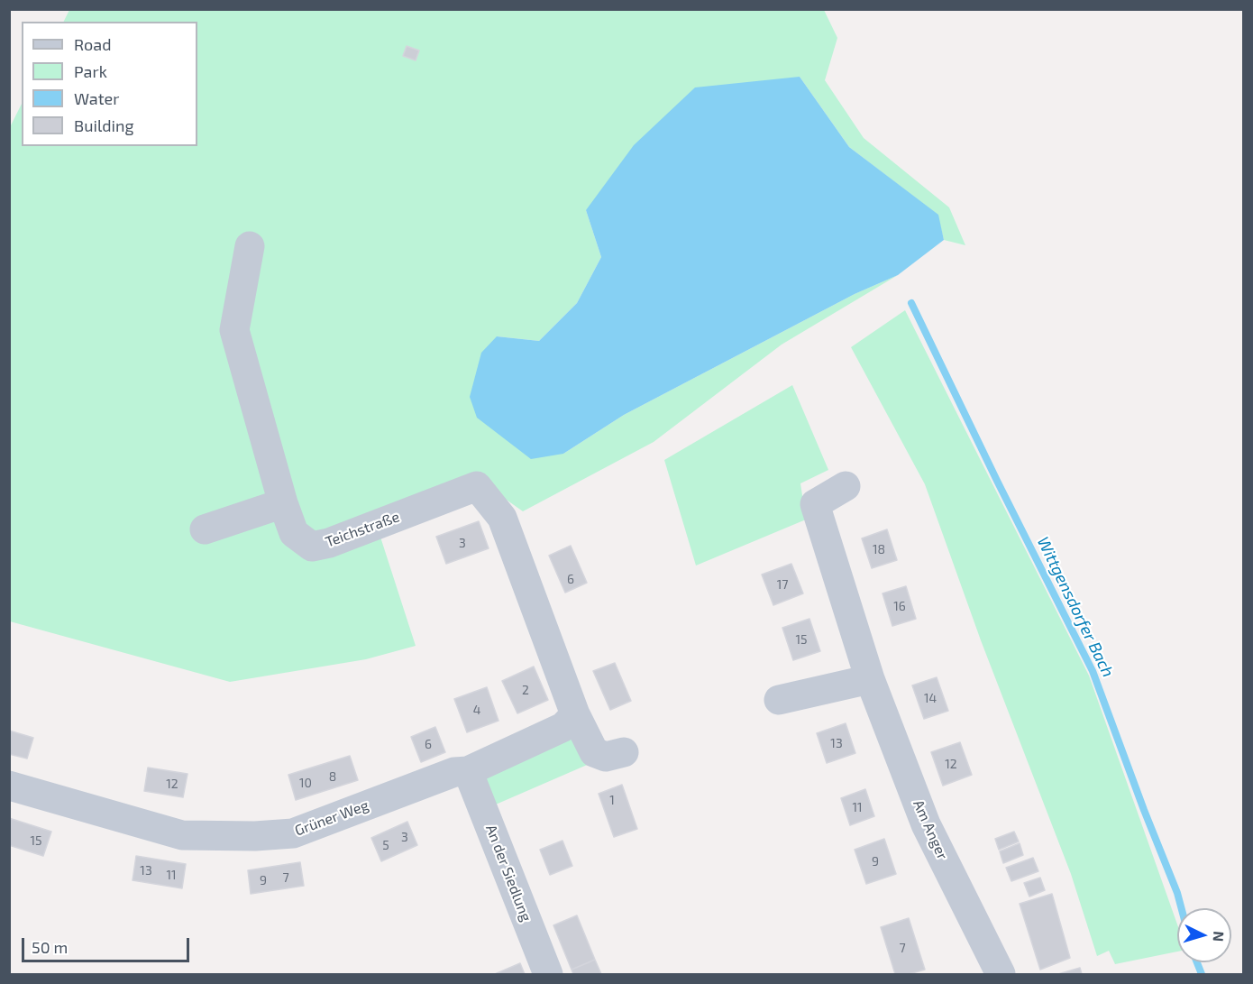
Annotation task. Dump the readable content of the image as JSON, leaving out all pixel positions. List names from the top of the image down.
{
  "streets": {
    "street": [
      "Teichstraße",
      "Grüner Weg",
      "Am Anger",
      "An der Siedlung"
    ]
  },
  "crossings": [
    ["Teichstraße", "Grüner Weg"],
    ["Grüner Weg", "An der Siedlung"]
  ],
  "water": ["Wittgensdorfer Bach"],
  "house_numbers": [
    "3",
    "18",
    "6",
    "17",
    "16",
    "15",
    "2",
    "14",
    "4",
    "13",
    "6",
    "12",
    "8",
    "10",
    "12",
    "1",
    "11",
    "3",
    "15",
    "5",
    "9",
    "13",
    "11",
    "7",
    "9",
    "7"
  ],
  "legend": [
    "Road",
    "Park",
    "Water",
    "Building"
  ],
  "scale_bar": "50 m",
  "north": "right"
}
